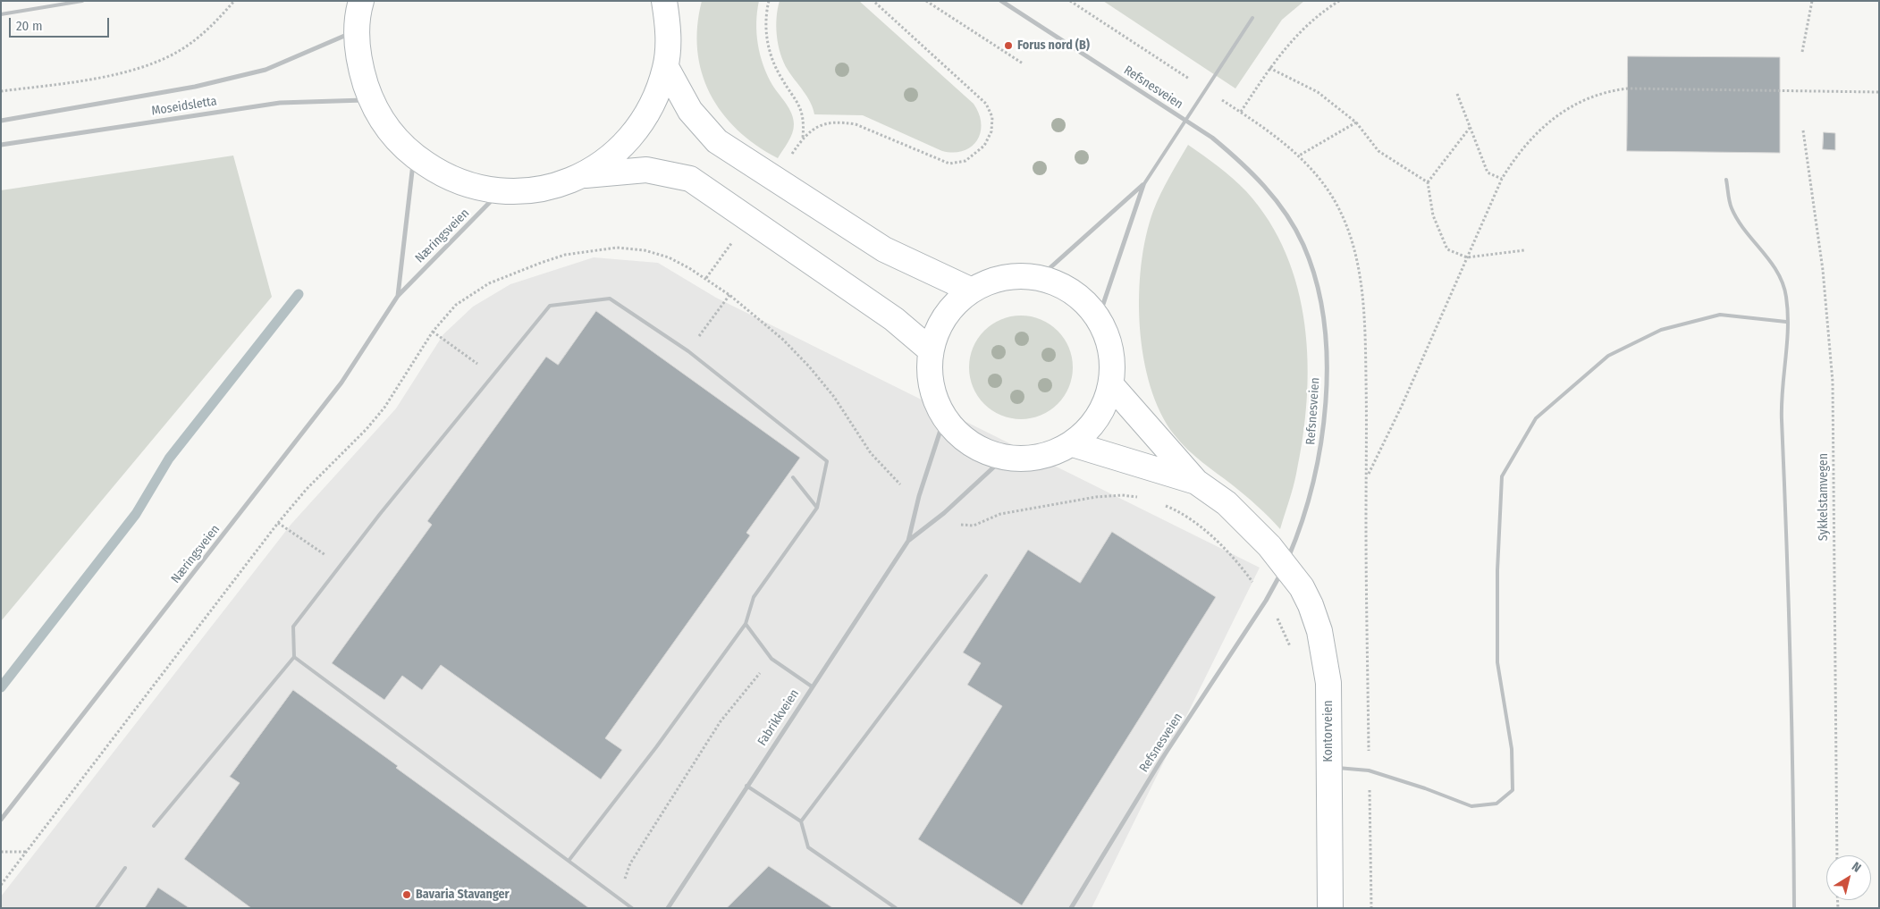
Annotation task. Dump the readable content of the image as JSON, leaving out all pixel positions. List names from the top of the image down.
{
  "streets": {
    "street": [
      "Refsnesveien",
      "Moseidsletta",
      "Næringsveien",
      "Fabrikkveien",
      "Kontorveien"
    ],
    "path": ["Sykkelstamvegen"]
  },
  "crossings": [
    ["Refsnesveien", "Kontorveien"]
  ],
  "places": ["Forus nord (B)", "Bavaria Stavanger"],
  "scale_bar": "20 m",
  "north": "top right"
}
